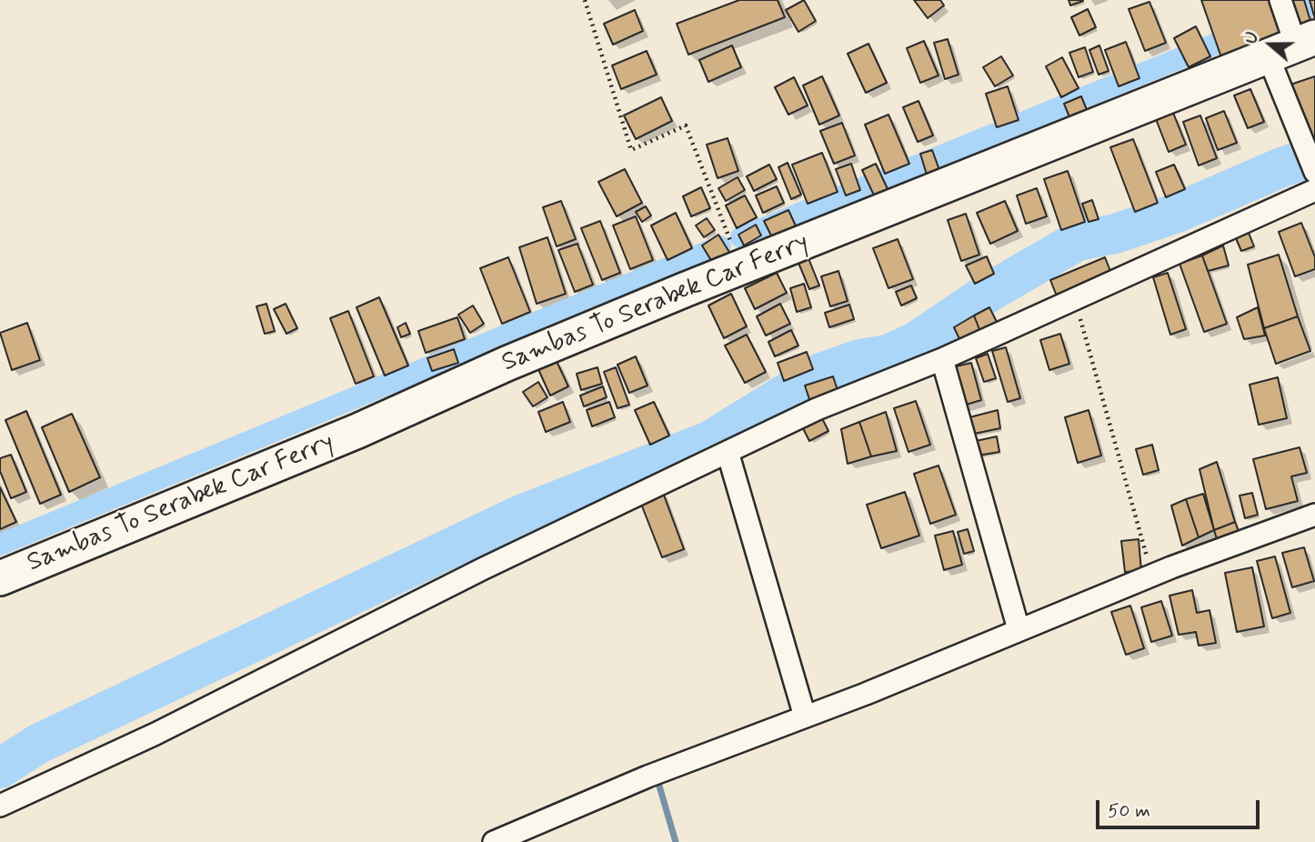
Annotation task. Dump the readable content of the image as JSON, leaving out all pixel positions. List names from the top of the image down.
{
  "streets": {
    "highway": ["Sambas To Serabek Car Ferry"]
  },
  "scale_bar": "50 m",
  "north": "left"
}
